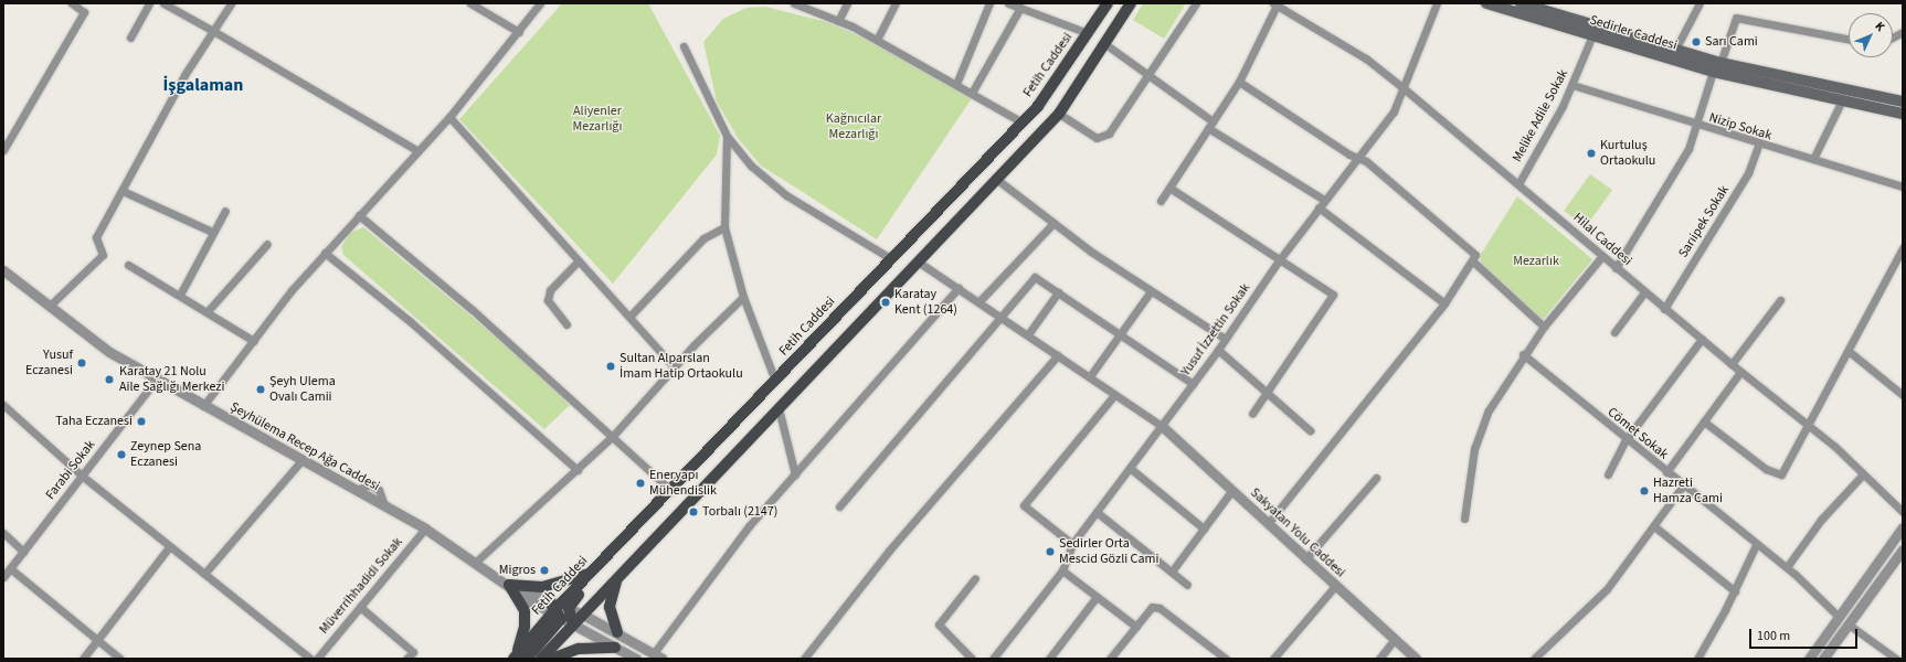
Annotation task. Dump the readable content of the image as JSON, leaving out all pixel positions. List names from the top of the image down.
{
  "streets": {
    "main road": ["Sedirler Caddesi", "Fetih Caddesi"],
    "street": [
      "Melike Adile Sokak",
      "Nizip Sokak",
      "Sarıipek Sokak",
      "Hilal Caddesi",
      "Yusuf İzzettin Sokak",
      "Cömet Sokak",
      "Şeyhülema Recep Ağa Caddesi",
      "Farabi Sokak",
      "Sakyatan Yolu Caddesi",
      "Müverrihhadidi Sokak"
    ]
  },
  "crossings": [
    ["Sedirler Caddesi", "Melike Adile Sokak"],
    ["Fetih Caddesi", "Şeyhülema Recep Ağa Caddesi"],
    ["Melike Adile Sokak", "Nizip Sokak"],
    ["Melike Adile Sokak", "Hilal Caddesi"],
    ["Nizip Sokak", "Sarıipek Sokak"],
    ["Sarıipek Sokak", "Hilal Caddesi"],
    ["Hilal Caddesi", "Yusuf İzzettin Sokak"],
    ["Yusuf İzzettin Sokak", "Sakyatan Yolu Caddesi"],
    ["Şeyhülema Recep Ağa Caddesi", "Farabi Sokak"],
    ["Şeyhülema Recep Ağa Caddesi", "Müverrihhadidi Sokak"]
  ],
  "districts": ["İşgalaman"],
  "parks": ["Aliyenler Mezarlığı", "Kağnıcılar Mezarlığı", "Mezarlık"],
  "places": [
    "Sarı Cami",
    "Kurtuluş Ortaokulu",
    "Karatay Kent (1264)",
    "Yusuf Eczanesi",
    "Sultan Alparslan İmam Hatip Ortaokulu",
    "Karatay 21 Nolu Aile Sağlığı Merkezi",
    "Şeyh Ulema Ovalı Camii",
    "Taha Eczanesi",
    "Zeynep Sena Eczanesi",
    "Eneryapı Mühendislik",
    "Hazreti Hamza Cami",
    "Torbalı (2147)",
    "Sedirler Orta Mescid Gözli Cami",
    "Migros"
  ],
  "scale_bar": "100 m",
  "north": "top right"
}
